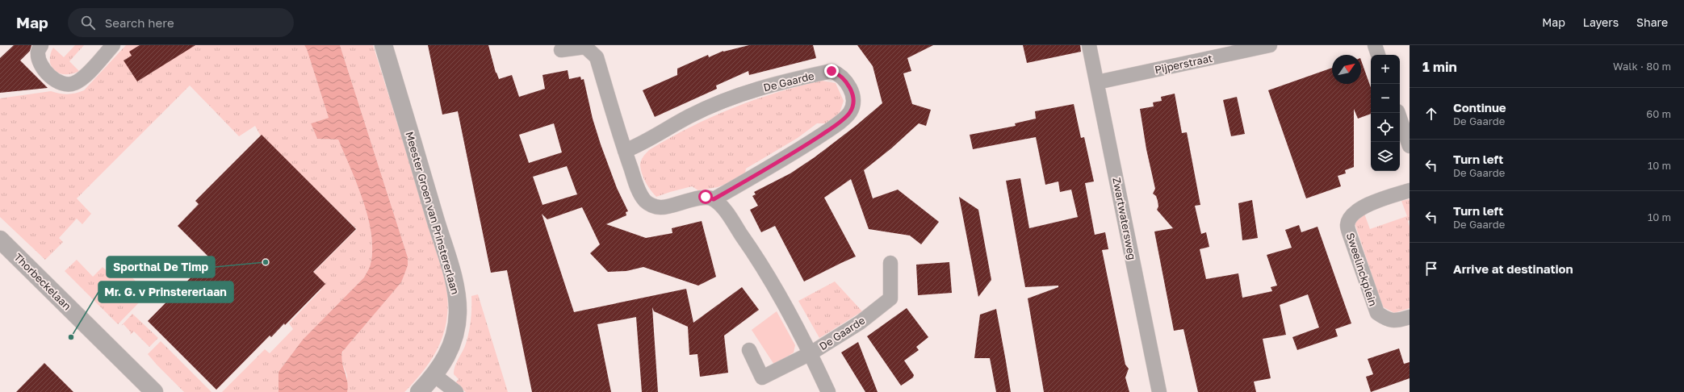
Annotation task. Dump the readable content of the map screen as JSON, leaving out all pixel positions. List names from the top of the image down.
{
  "streets": {
    "street": [
      "Pijperstraat",
      "De Gaarde",
      "Meester Groen van Prinstererlaan",
      "Zwartwatersweg",
      "Sweelinckplein",
      "Thorbeckelaan"
    ]
  },
  "crossings": [
    ["Pijperstraat", "Zwartwatersweg"]
  ],
  "places": ["Sporthal De Timp", "Mr. G. v Prinstererlaan"],
  "north": "top right",
  "page": {
    "header": "Map",
    "search": "Search here",
    "nav": ["Map", "Layers", "Share"],
    "heading": ["1 min", "Walk · 80 m"],
    "map_buttons": ["+", "−"],
    "list": [
      ["Continue", "De Gaarde", "60 m"],
      ["Turn left", "De Gaarde", "10 m"],
      ["Turn left", "De Gaarde", "10 m"],
      "Arrive at destination"
    ]
  }
}
